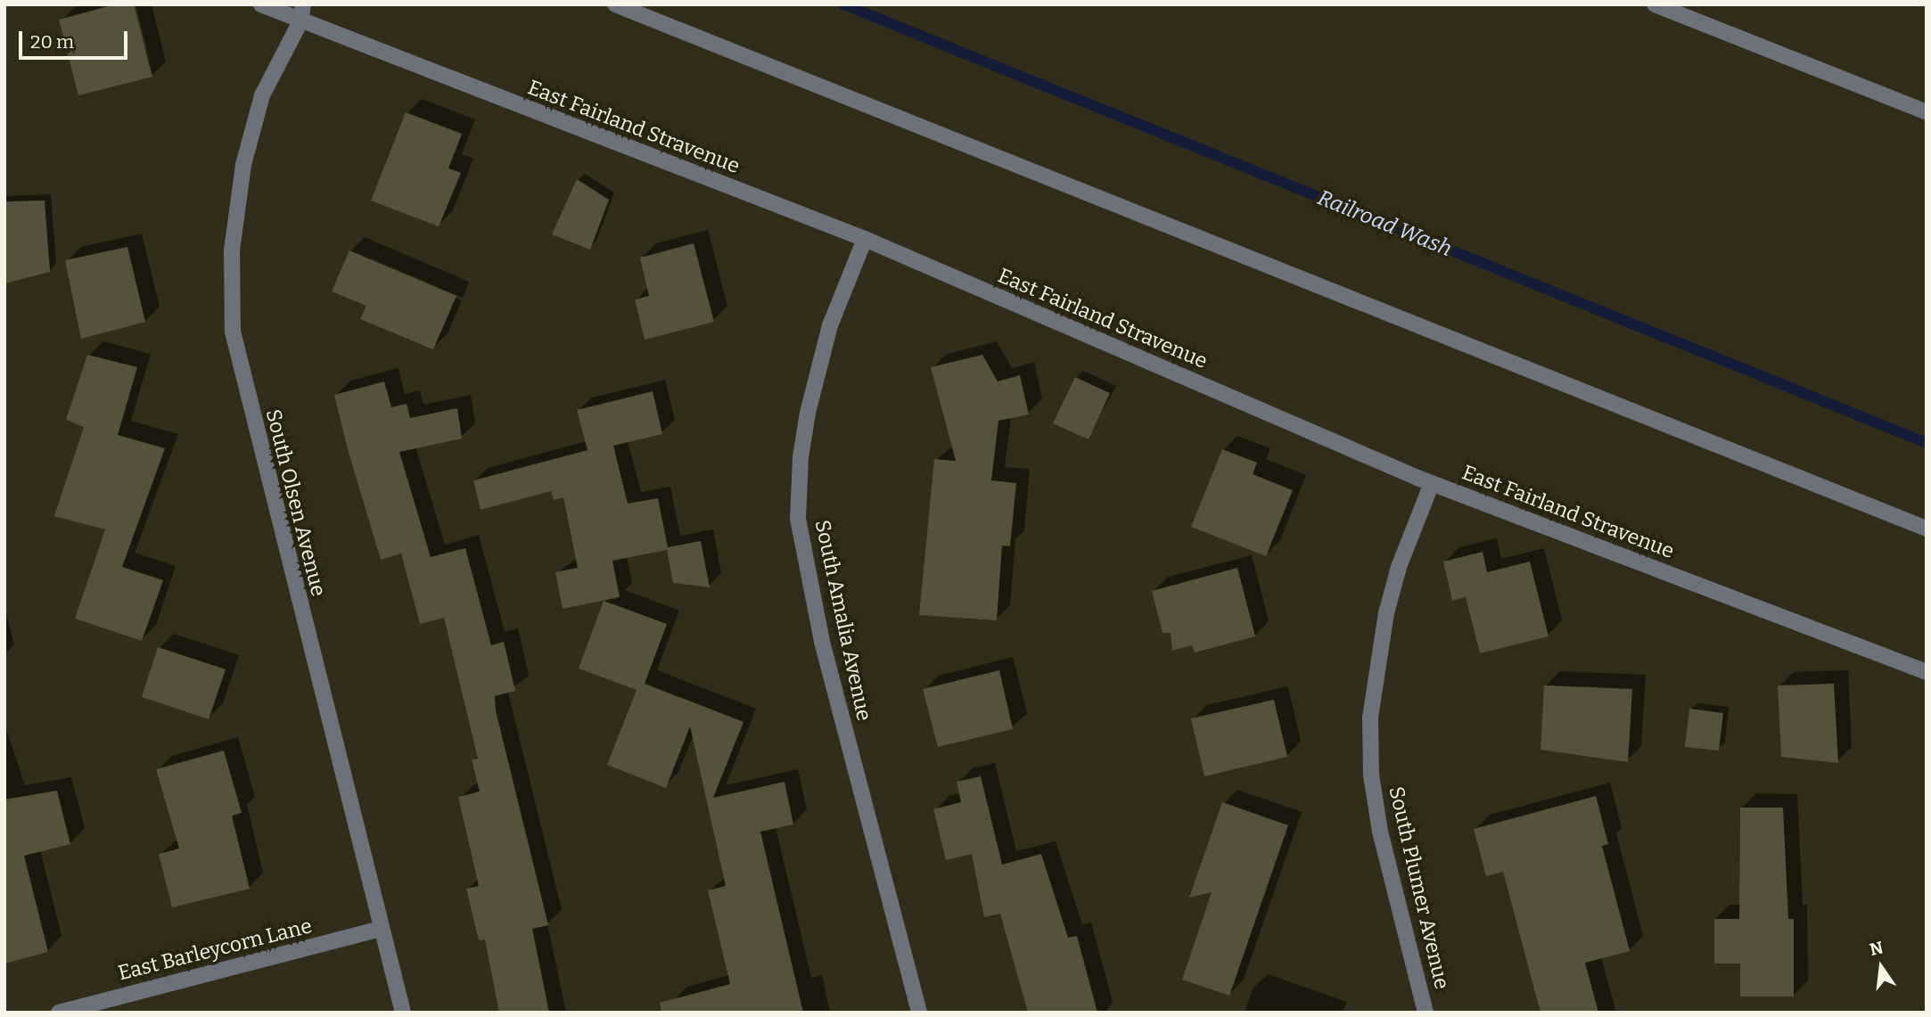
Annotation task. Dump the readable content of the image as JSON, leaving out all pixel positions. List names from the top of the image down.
{
  "streets": {
    "street": [
      "East Fairland Stravenue",
      "South Olsen Avenue",
      "South Amalia Avenue",
      "South Plumer Avenue",
      "East Barleycorn Lane"
    ]
  },
  "crossings": [
    ["East Fairland Stravenue", "South Olsen Avenue"],
    ["East Fairland Stravenue", "South Amalia Avenue"],
    ["East Fairland Stravenue", "South Plumer Avenue"],
    ["South Olsen Avenue", "East Barleycorn Lane"]
  ],
  "water": ["Railroad Wash"],
  "scale_bar": "20 m",
  "north": "top"
}
